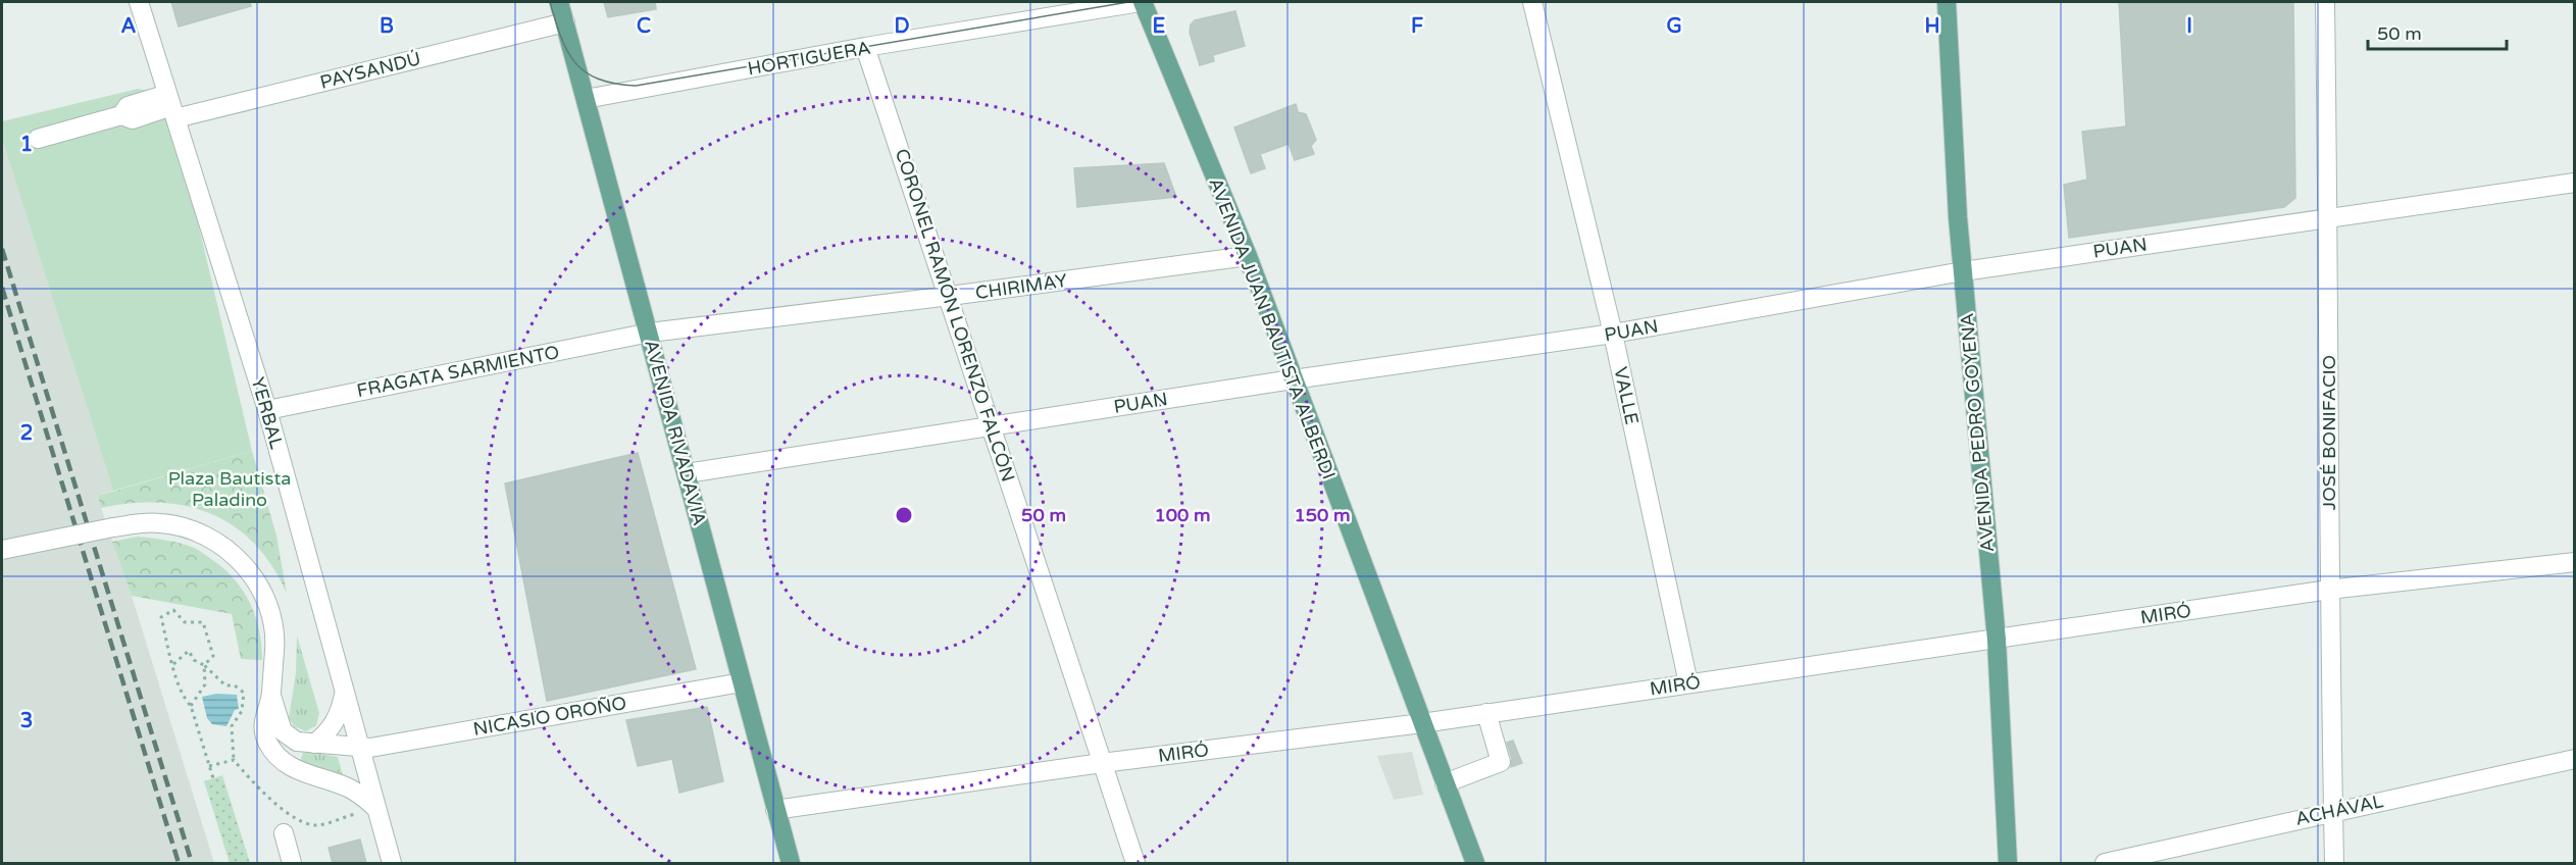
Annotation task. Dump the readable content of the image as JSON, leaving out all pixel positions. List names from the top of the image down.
{
  "streets": {
    "main road": ["AVENIDA JUAN BAUTISTA ALBERDI", "AVENIDA RIVADAVIA", "AVENIDA PEDRO GOYENA"],
    "street": [
      "HORTIGUERA",
      "PAYSANDÚ",
      "PUAN",
      "CHIRIMAY",
      "CORONEL RAMÓN LORENZO FALCÓN",
      "FRAGATA SARMIENTO",
      "VALLE",
      "YERBAL",
      "JOSÉ BONIFACIO",
      "MIRÓ",
      "NICASIO OROÑO",
      "ACHÁVAL"
    ]
  },
  "crossings": [
    ["HORTIGUERA", "CORONEL RAMÓN LORENZO FALCÓN"],
    ["HORTIGUERA", "AVENIDA JUAN BAUTISTA ALBERDI"],
    ["HORTIGUERA", "AVENIDA RIVADAVIA"],
    ["PAYSANDÚ", "YERBAL"],
    ["PAYSANDÚ", "AVENIDA RIVADAVIA"],
    ["PUAN", "CORONEL RAMÓN LORENZO FALCÓN"],
    ["PUAN", "AVENIDA JUAN BAUTISTA ALBERDI"],
    ["PUAN", "VALLE"],
    ["PUAN", "AVENIDA RIVADAVIA"],
    ["PUAN", "AVENIDA PEDRO GOYENA"],
    ["PUAN", "JOSÉ BONIFACIO"],
    ["CHIRIMAY", "CORONEL RAMÓN LORENZO FALCÓN"],
    ["CHIRIMAY", "AVENIDA JUAN BAUTISTA ALBERDI"],
    ["CHIRIMAY", "FRAGATA SARMIENTO"],
    ["CHIRIMAY", "AVENIDA RIVADAVIA"],
    ["CORONEL RAMÓN LORENZO FALCÓN", "MIRÓ"],
    ["AVENIDA JUAN BAUTISTA ALBERDI", "MIRÓ"],
    ["FRAGATA SARMIENTO", "YERBAL"],
    ["FRAGATA SARMIENTO", "AVENIDA RIVADAVIA"],
    ["VALLE", "MIRÓ"],
    ["YERBAL", "NICASIO OROÑO"],
    ["AVENIDA RIVADAVIA", "MIRÓ"],
    ["AVENIDA RIVADAVIA", "NICASIO OROÑO"],
    ["AVENIDA PEDRO GOYENA", "MIRÓ"],
    ["JOSÉ BONIFACIO", "MIRÓ"],
    ["JOSÉ BONIFACIO", "ACHÁVAL"]
  ],
  "parks": ["Plaza Bautista Paladino"],
  "scale_bar": "50 m",
  "grid": {
    "columns": [
      "A",
      "B",
      "C",
      "D",
      "E",
      "F",
      "G",
      "H",
      "I"
    ],
    "rows": ["1", "2", "3"]
  },
  "rings": ["50 m", "100 m", "150 m"]
}
